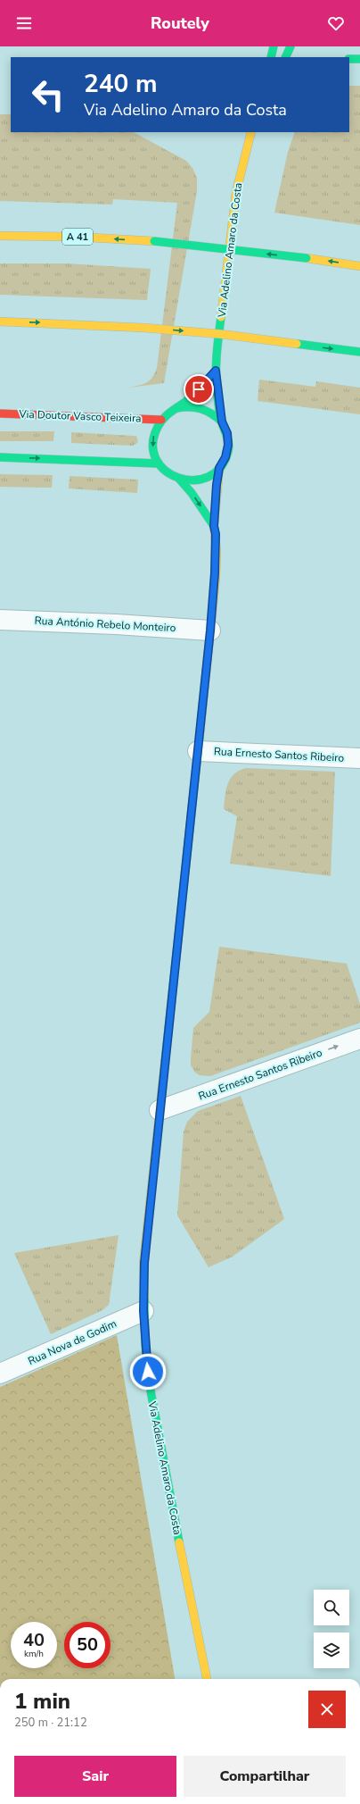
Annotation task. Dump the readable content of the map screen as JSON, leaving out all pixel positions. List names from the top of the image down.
{
  "streets": {
    "main road": ["A 41", "Via Adelino Amaro da Costa", "Via Doutor Vasco Teixeira"],
    "street": ["Rua António Rebelo Monteiro", "Rua Ernesto Santos Ribeiro", "Rua Nova de Godim"]
  },
  "crossings": [
    ["Via Adelino Amaro da Costa", "Via Doutor Vasco Teixeira"],
    ["Via Adelino Amaro da Costa", "Rua António Rebelo Monteiro"],
    ["Via Adelino Amaro da Costa", "Rua Ernesto Santos Ribeiro"],
    ["Via Adelino Amaro da Costa", "Rua Nova de Godim"]
  ],
  "one_way": ["Rua Ernesto Santos Ribeiro"],
  "page": {
    "header": "Routely",
    "turn": ["240 m", "Via Adelino Amaro da Costa"],
    "speed": "40 km/h",
    "limit": "50",
    "heading": ["1 min", "250 m · 21:12"],
    "buttons": ["Sair", "Compartilhar"]
  }
}
